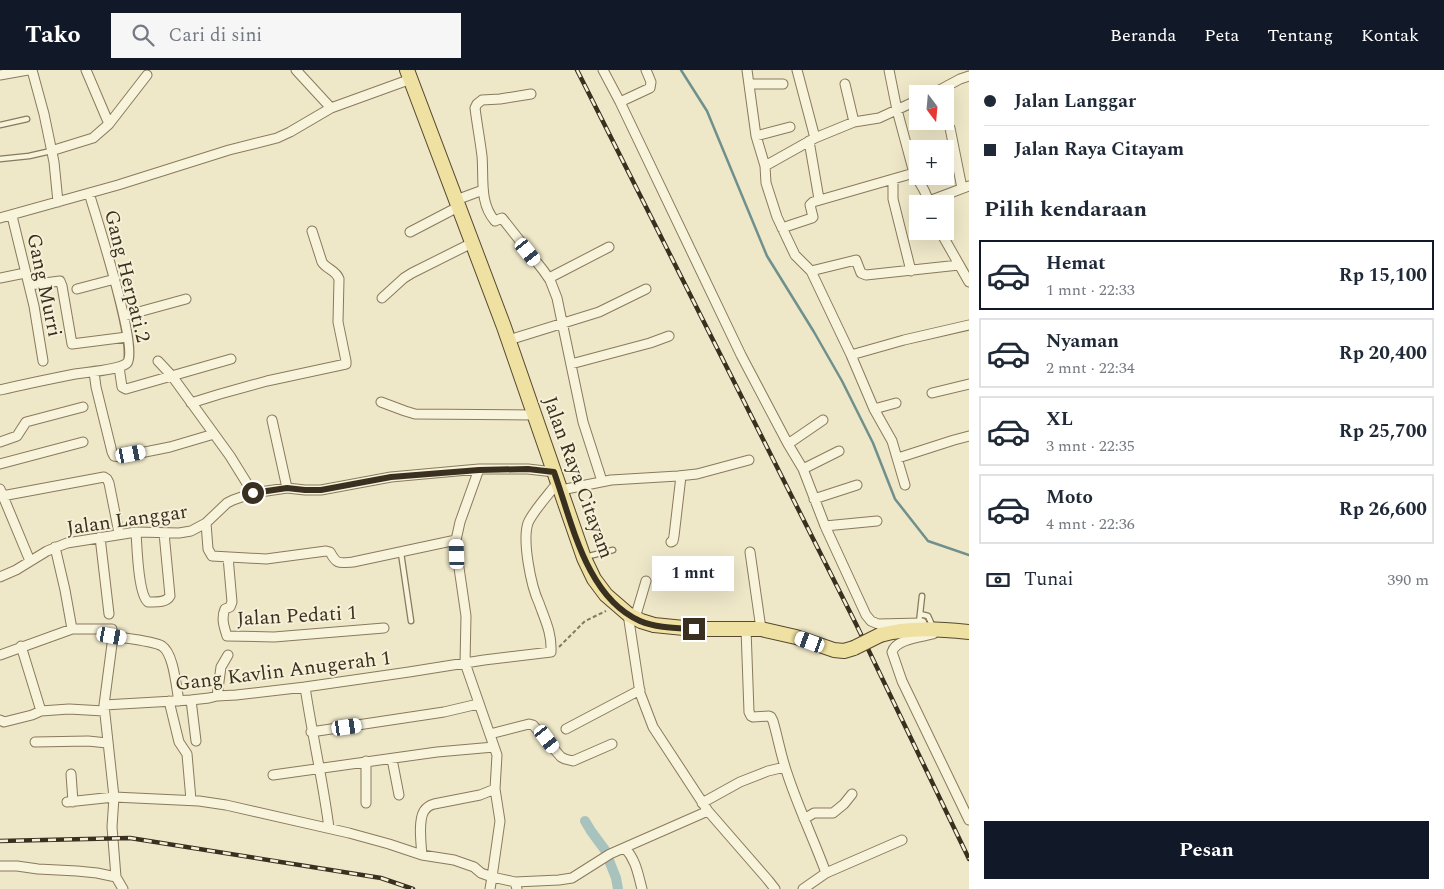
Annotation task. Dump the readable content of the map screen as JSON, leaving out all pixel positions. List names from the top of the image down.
{
  "streets": {
    "main road": ["Jalan Raya Citayam"],
    "street": [
      "Gang Herpati.2",
      "Gang Murri",
      "Jalan Langgar",
      "Jalan Pedati 1",
      "Gang Kavlin Anugerah 1"
    ]
  },
  "crossings": [
    ["Jalan Raya Citayam", "Jalan Langgar"]
  ],
  "north": "bottom",
  "page": {
    "header": "Tako",
    "search": "Cari di sini",
    "nav": [
      "Beranda",
      "Peta",
      "Tentang",
      "Kontak"
    ],
    "banner": ["Jalan Langgar", "Jalan Raya Citayam"],
    "map_buttons": ["+", "−"],
    "heading": "Pilih kendaraan",
    "list": [
      {
        "name": "Hemat",
        "note": "1 mnt · 22:33",
        "value": "Rp 15,100"
      },
      {
        "name": "Nyaman",
        "note": "2 mnt · 22:34",
        "value": "Rp 20,400"
      },
      {
        "name": "XL",
        "note": "3 mnt · 22:35",
        "value": "Rp 25,700"
      },
      {
        "name": "Moto",
        "note": "4 mnt · 22:36",
        "value": "Rp 26,600"
      }
    ],
    "pay": ["Tunai", "390 m"],
    "bubble": "1 mnt",
    "buttons": "Pesan"
  }
}
